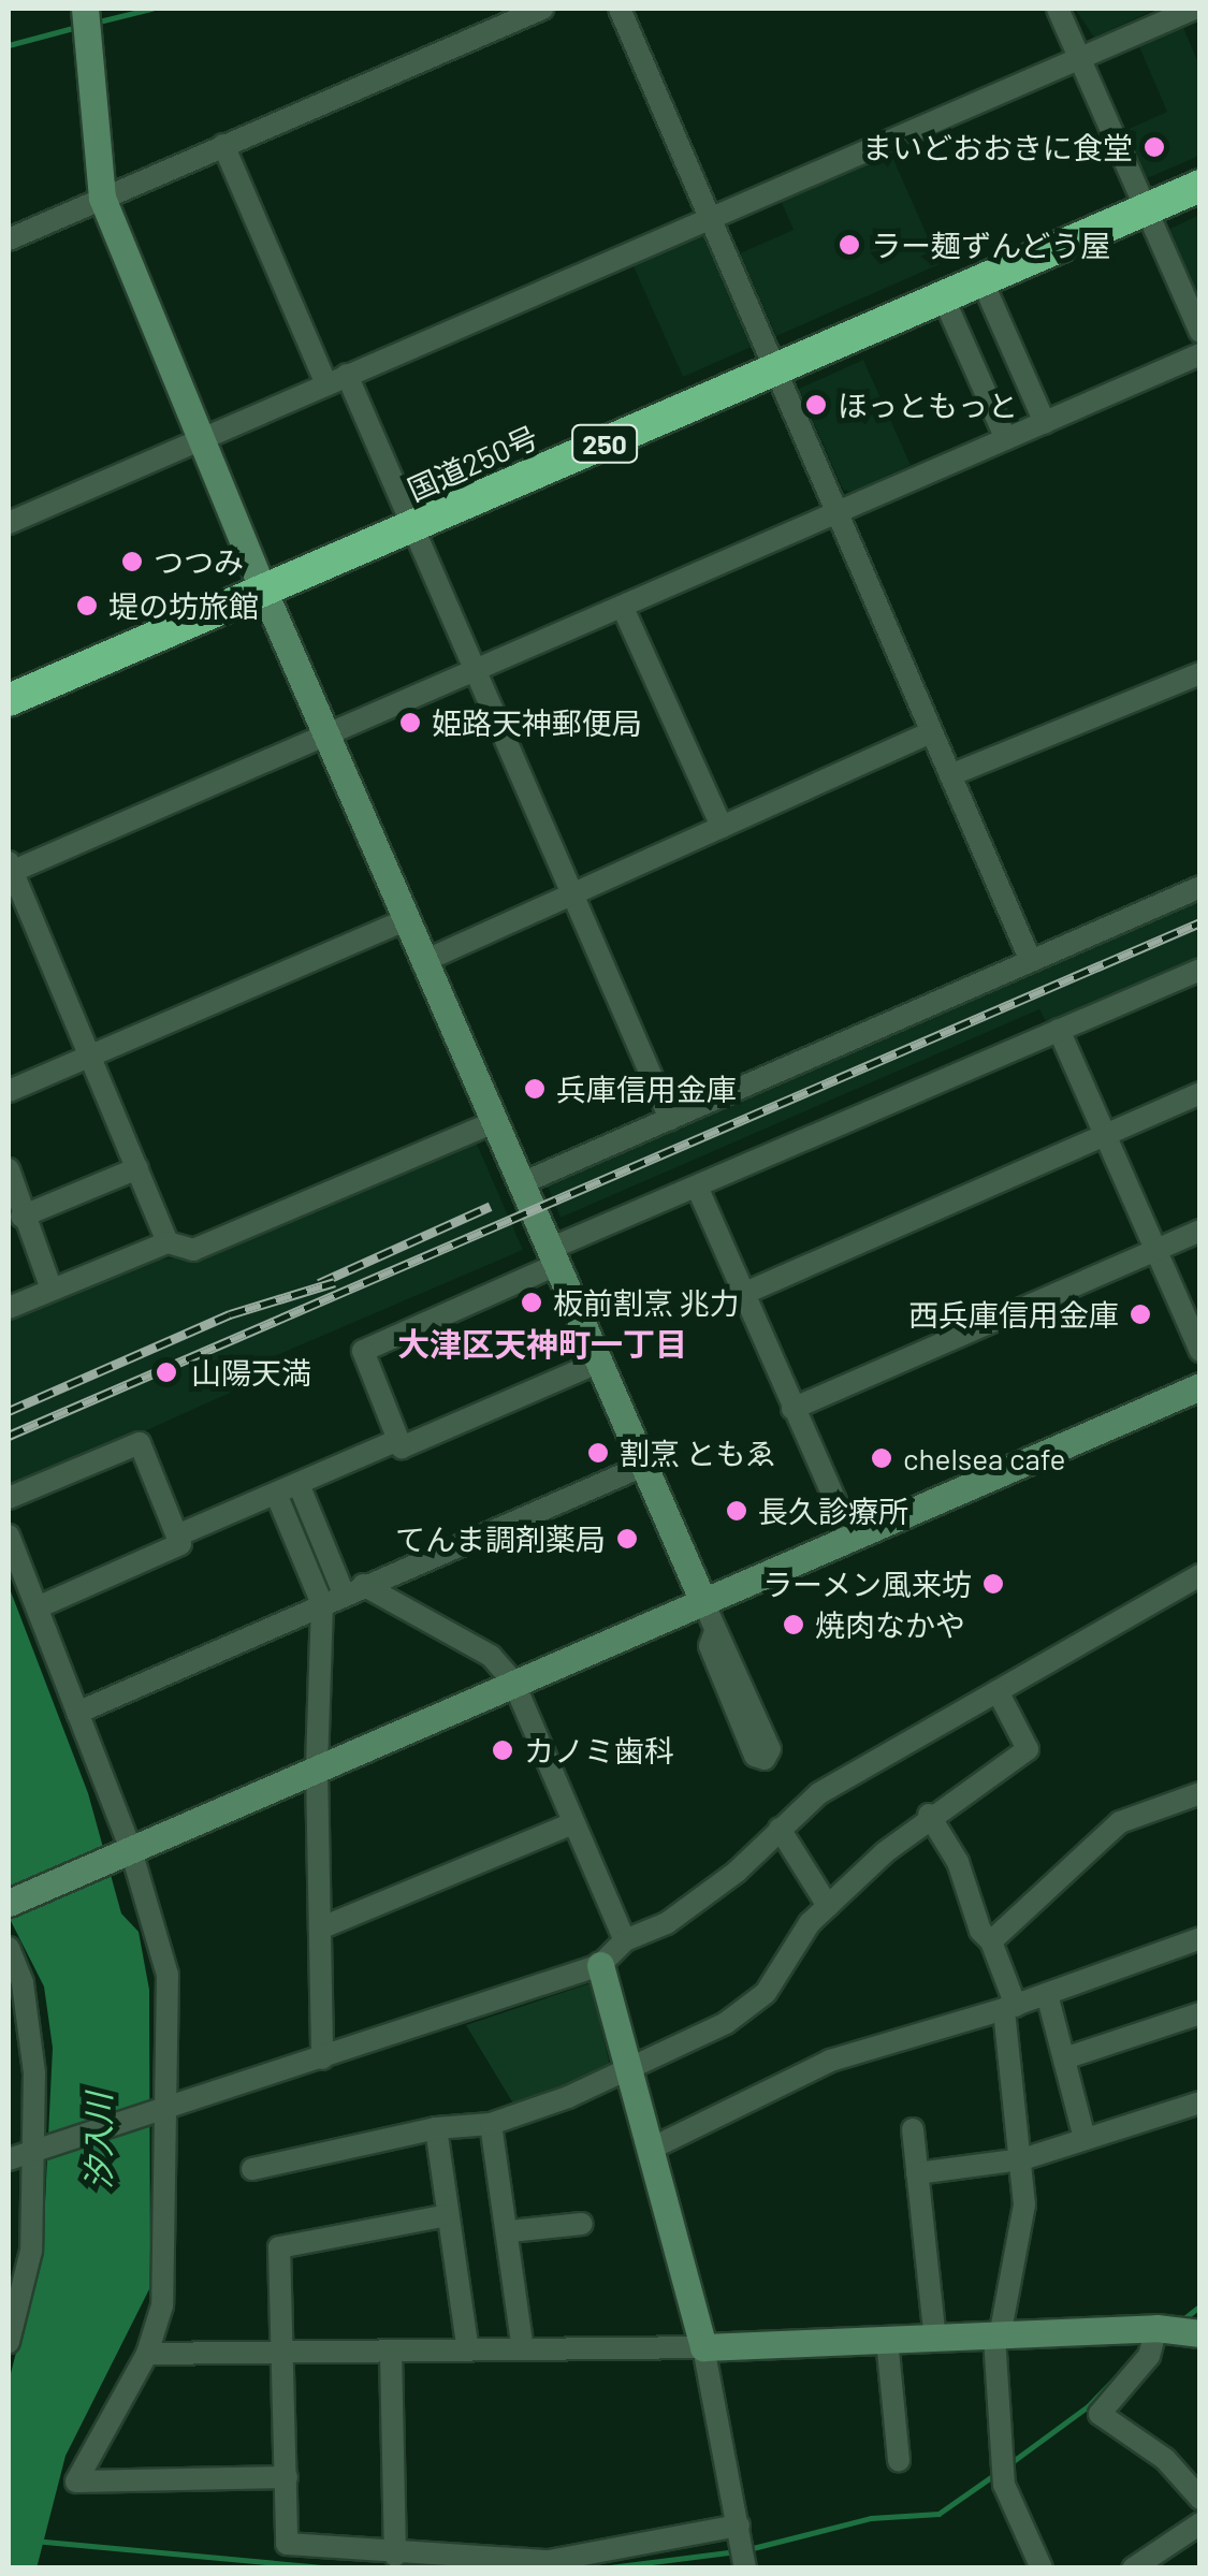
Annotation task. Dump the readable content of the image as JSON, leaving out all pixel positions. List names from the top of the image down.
{
  "streets": {
    "highway": ["250", "国道250号"]
  },
  "districts": ["大津区天神町一丁目"],
  "water": ["汐入川"],
  "places": [
    "まいどおおきに食堂",
    "ラー麺ずんどう屋",
    "ほっともっと",
    "つつみ",
    "堤の坊旅館",
    "姫路天神郵便局",
    "兵庫信用金庫",
    "板前割烹 兆力",
    "西兵庫信用金庫",
    "山陽天満",
    "割烹 ともゑ",
    "chelsea cafe",
    "長久診療所",
    "てんま調剤薬局",
    "ラーメン風来坊",
    "焼肉なかや",
    "カノミ歯科"
  ]
}
